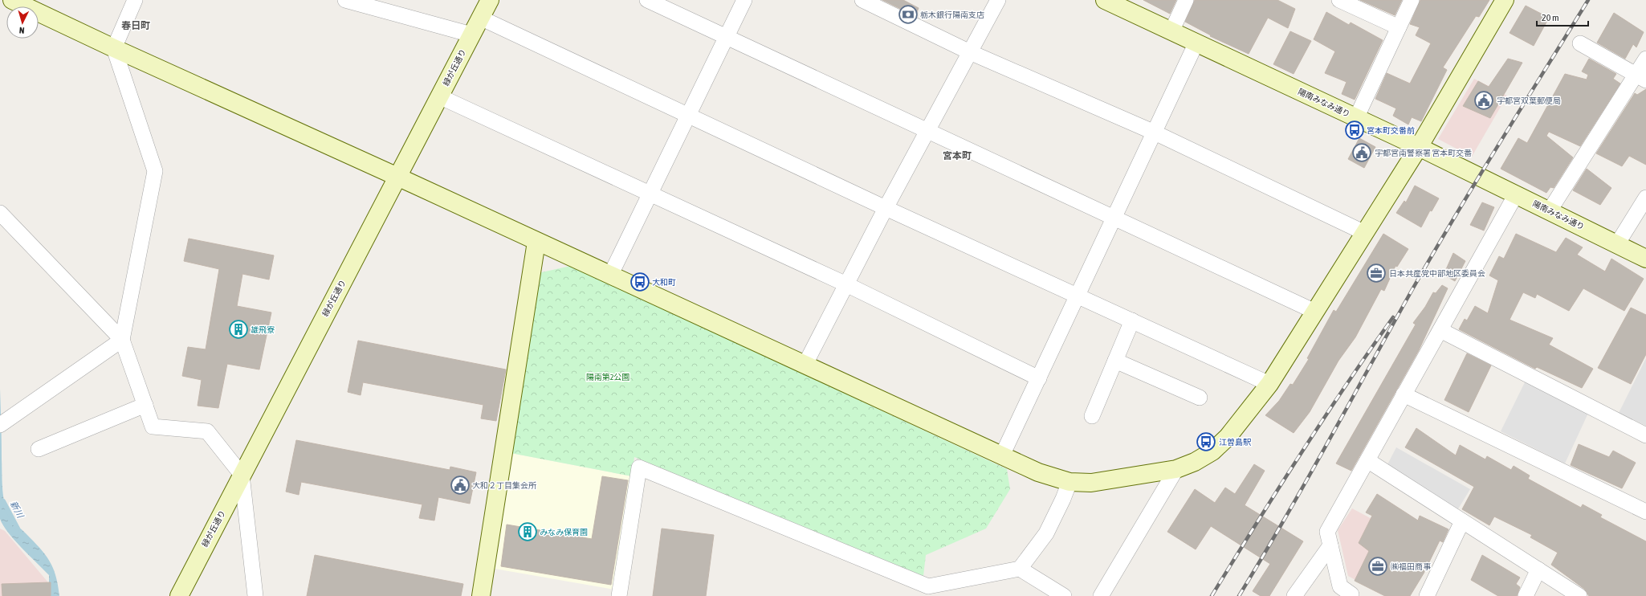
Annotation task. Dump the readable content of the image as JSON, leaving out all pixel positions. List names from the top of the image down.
{
  "streets": {
    "street": ["緑が丘通り", "陽南みなみ通り"]
  },
  "districts": ["春日町", "宮本町"],
  "water": ["新川"],
  "parks": ["陽南第2公園"],
  "places": {
    "bank": ["栃木銀行陽南支店"],
    "public building": ["宇都宮双葉郵便局", "宇都宮南警察署 宮本町交番", "大和２丁目集会所"],
    "bus stop": ["宮本町交番前", "大和町", "江曽島駅"],
    "office": ["日本共産党中部地区委員会", "㈱福田商事"],
    "building": ["雄飛寮", "みなみ保育園"]
  },
  "scale_bar": "20 m",
  "north": "bottom"
}
